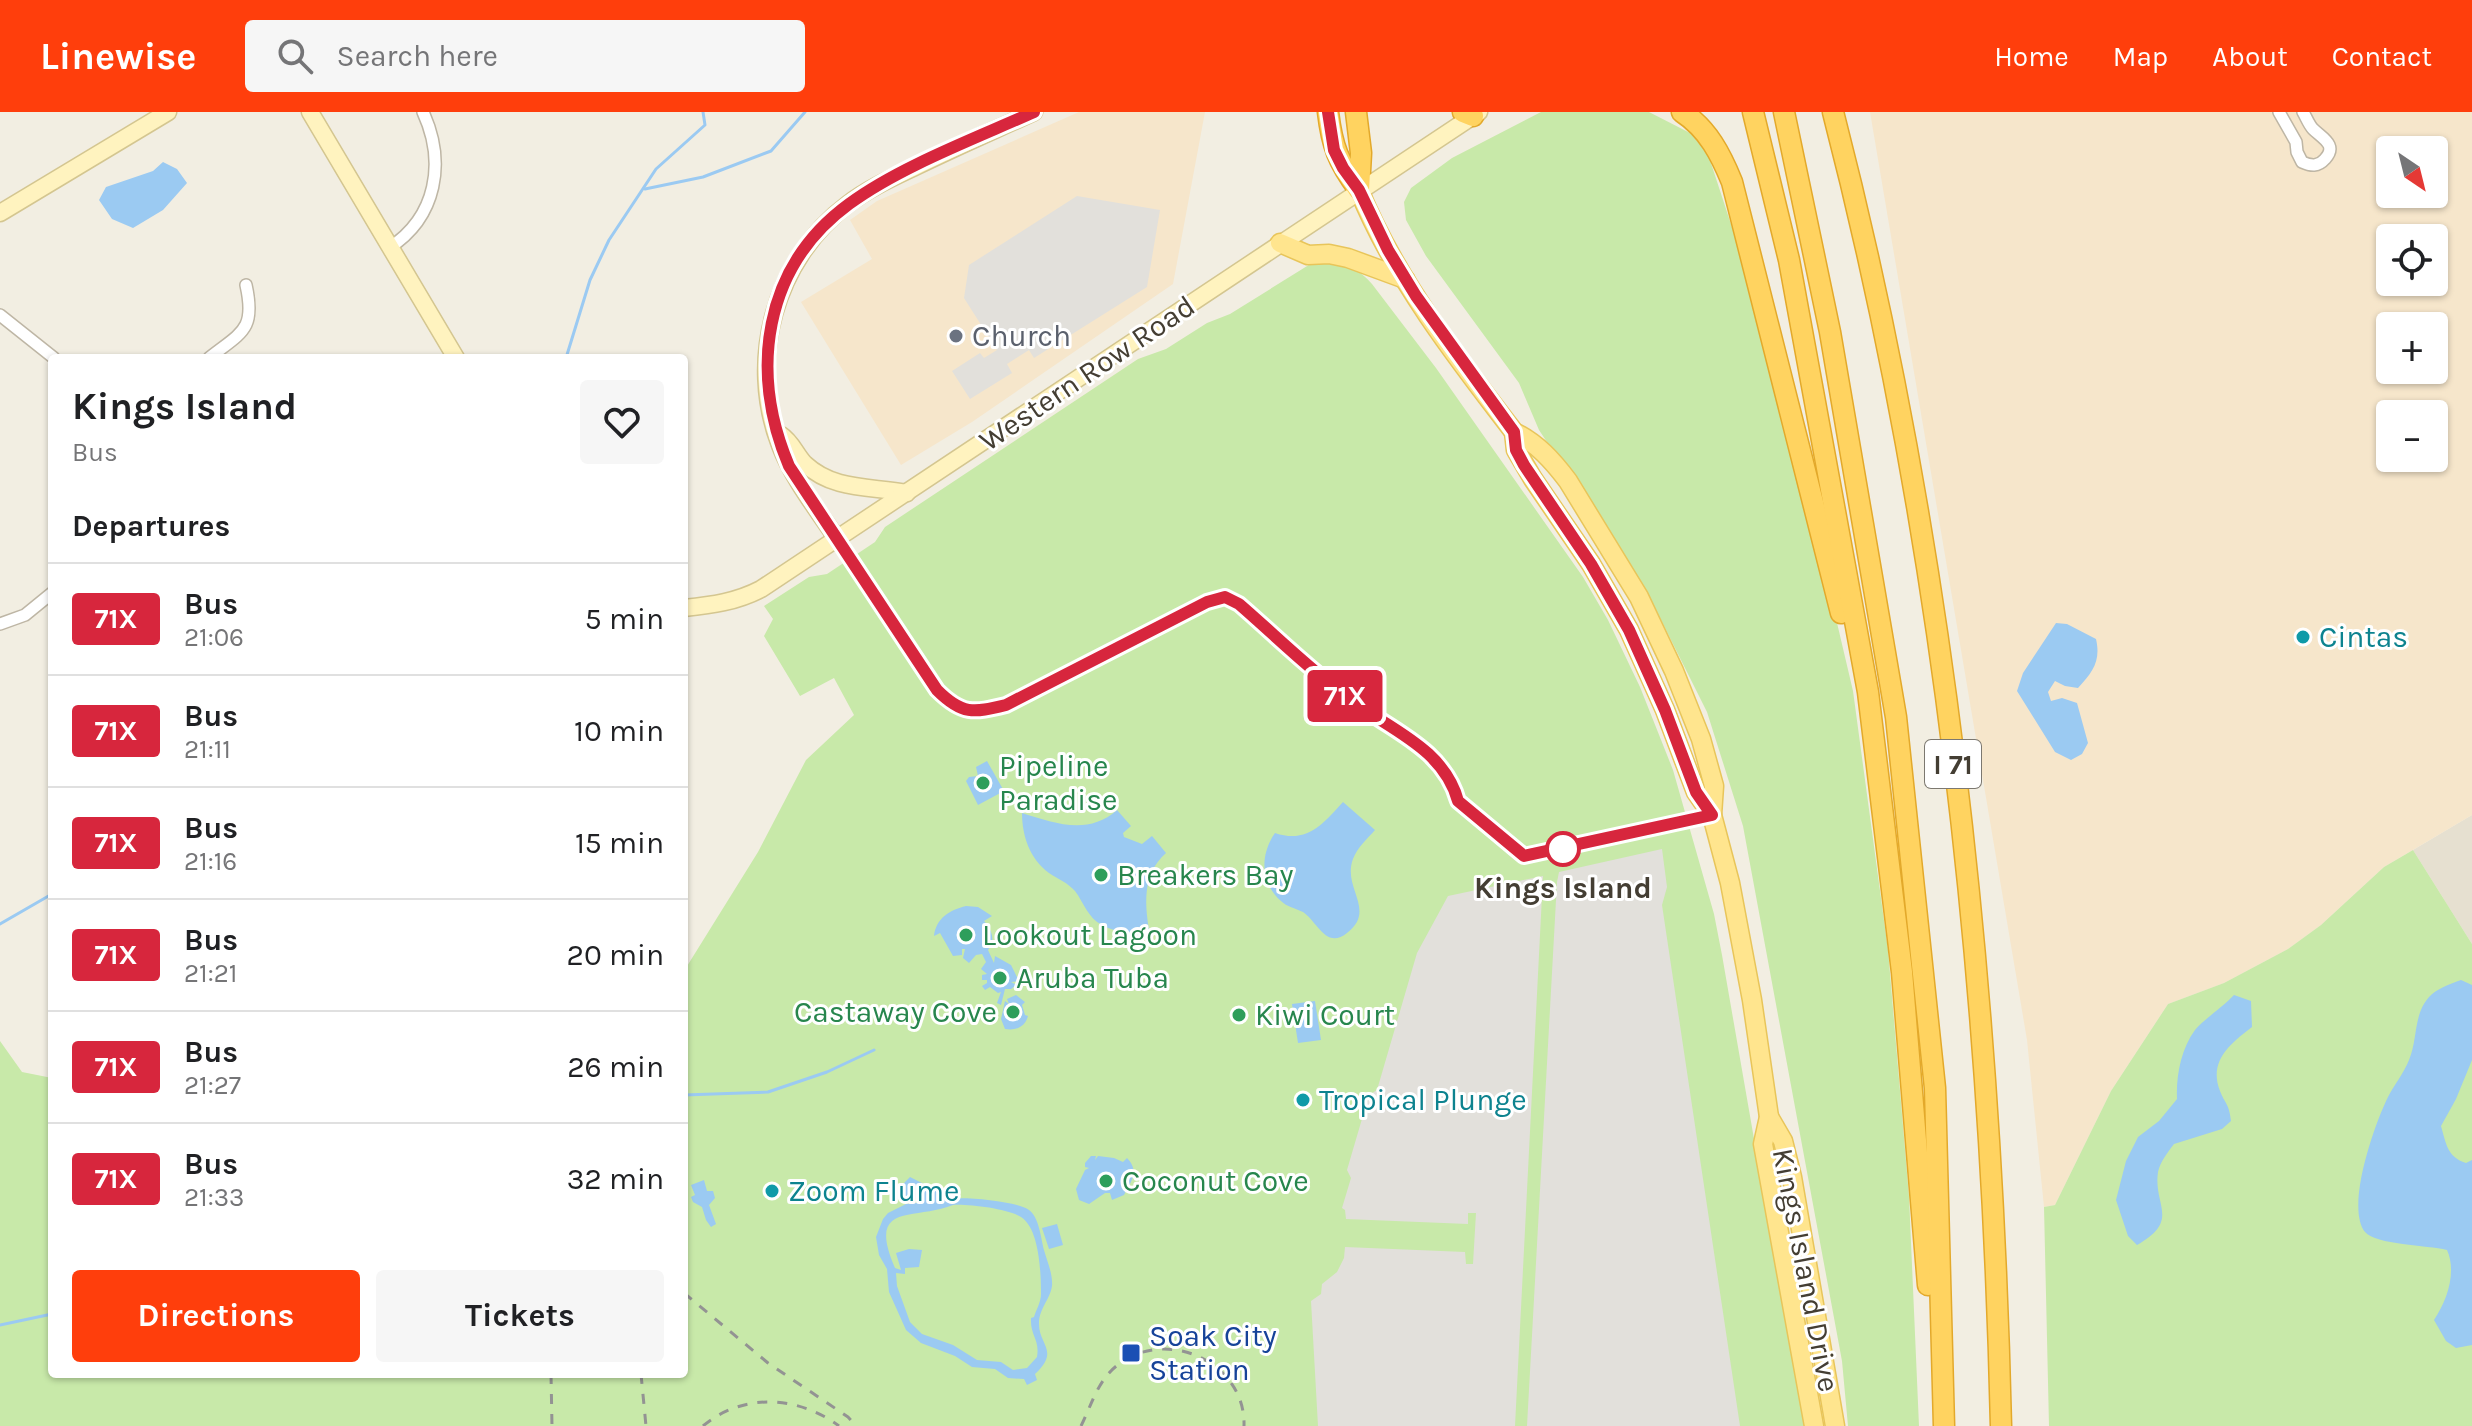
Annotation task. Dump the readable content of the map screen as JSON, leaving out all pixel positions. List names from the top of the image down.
{
  "streets": {
    "highway": ["I 71"],
    "main road": ["Kings Island Drive"],
    "street": ["Western Row Road"]
  },
  "crossings": [
    ["Western Row Road", "Kings Island Drive"]
  ],
  "places": {
    "other": [
      "Church",
      "Cintas",
      "Pipeline Paradise",
      "Kings Island",
      "Breakers Bay",
      "Lookout Lagoon",
      "Aruba Tuba",
      "Castaway Cove",
      "Kiwi Court",
      "Tropical Plunge",
      "Coconut Cove",
      "Zoom Flume"
    ],
    "transit": ["Soak City Station"]
  },
  "lines": ["bus line 71X"],
  "north": "bottom right",
  "page": {
    "header": "Linewise",
    "search": "Search here",
    "nav": [
      "Home",
      "Map",
      "About",
      "Contact"
    ],
    "on_map": "71X",
    "map_buttons": ["+", "−"],
    "heading": [
      ["Kings Island", "Bus"],
      "Departures"
    ],
    "list": [
      {
        "mark": "71X",
        "name": "Bus",
        "note": "21:06",
        "value": "5 min"
      },
      {
        "mark": "71X",
        "name": "Bus",
        "note": "21:11",
        "value": "10 min"
      },
      {
        "mark": "71X",
        "name": "Bus",
        "note": "21:16",
        "value": "15 min"
      },
      {
        "mark": "71X",
        "name": "Bus",
        "note": "21:21",
        "value": "20 min"
      },
      {
        "mark": "71X",
        "name": "Bus",
        "note": "21:27",
        "value": "26 min"
      },
      {
        "mark": "71X",
        "name": "Bus",
        "note": "21:33",
        "value": "32 min"
      }
    ],
    "buttons": ["Directions", "Tickets"]
  }
}
